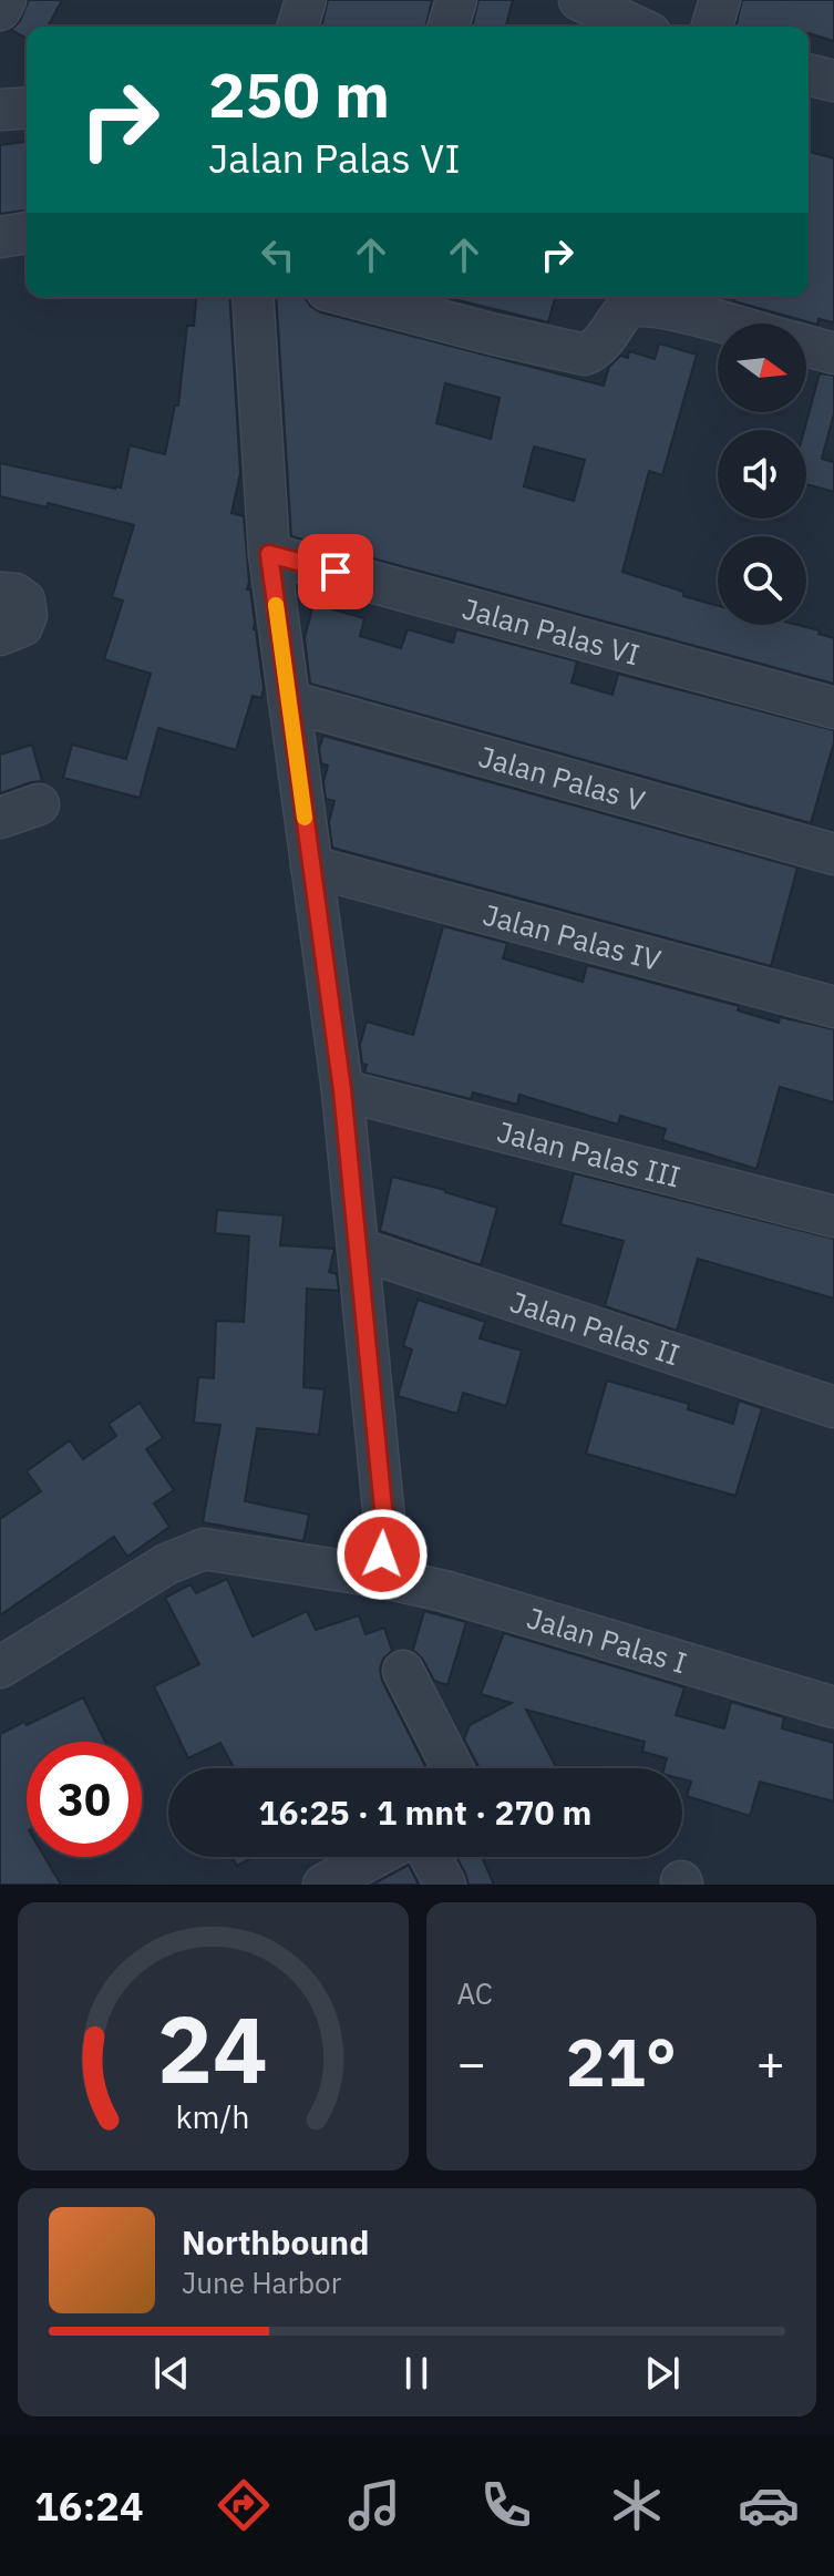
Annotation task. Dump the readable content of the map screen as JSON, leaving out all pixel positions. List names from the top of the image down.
{
  "streets": {
    "street": [
      "Jalan Palas VI",
      "Jalan Palas V",
      "Jalan Palas IV",
      "Jalan Palas III",
      "Jalan Palas II",
      "Jalan Palas I"
    ]
  },
  "north": "right",
  "page": {
    "turn": ["250 m", "Jalan Palas VI"],
    "limit": "30",
    "trip": "16:25 · 1 mnt · 270 m",
    "tile": "AC",
    "heat": ["−", "21°", "+"],
    "song": ["Northbound", "June Harbor"],
    "tabs": "16:24",
    "gauge": ["24", "km/h"]
  }
}
